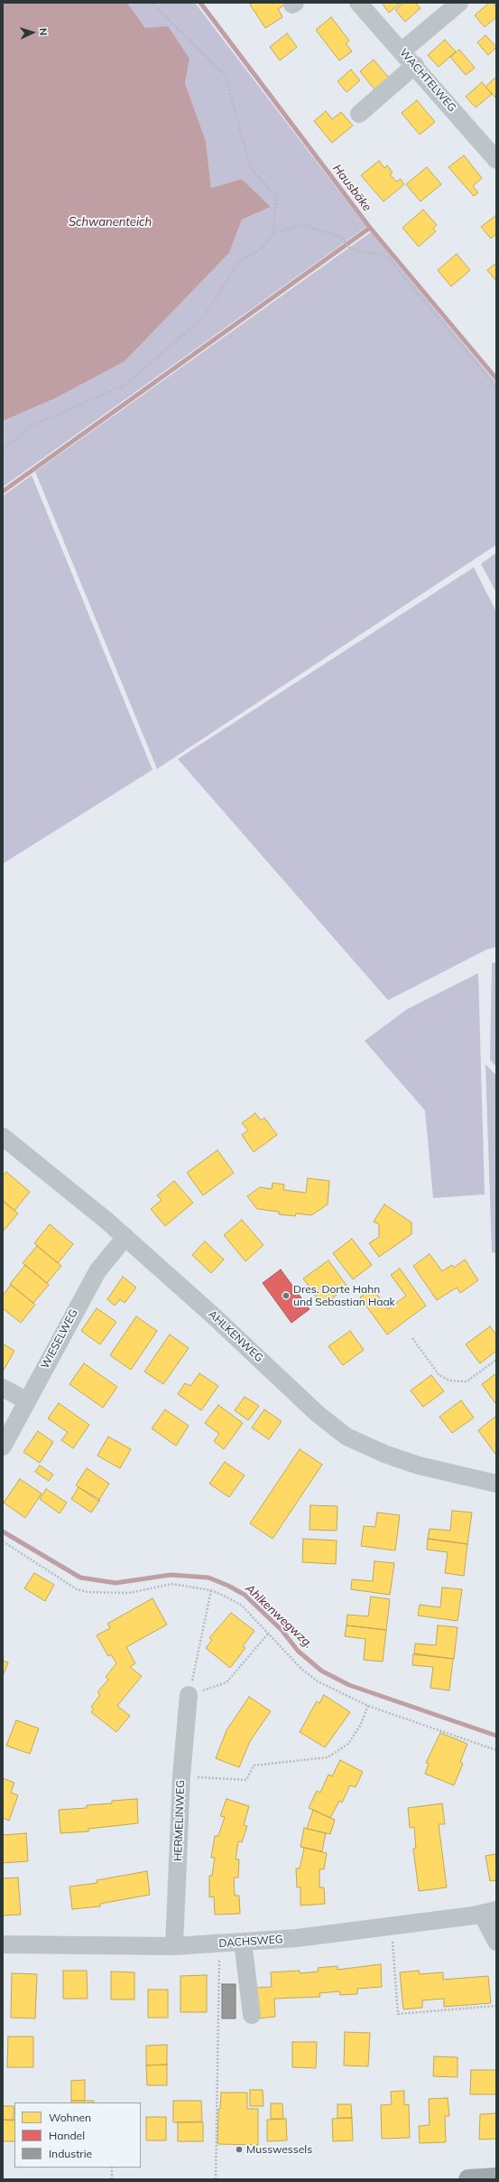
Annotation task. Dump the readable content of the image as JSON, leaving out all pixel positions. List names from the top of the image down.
{
  "streets": {
    "street": [
      "WACHTELWEG",
      "AHLKENWEG",
      "WIESELWEG",
      "HERMELINWEG",
      "DACHSWEG"
    ]
  },
  "crossings": [
    ["AHLKENWEG", "WIESELWEG"],
    ["HERMELINWEG", "DACHSWEG"]
  ],
  "water": ["Hausbäke", "Schwanenteich", "Ahlkenwegwzg."],
  "places": ["Dres. Dorte Hahn und Sebastian Haak", "Musswessels"],
  "legend": ["Wohnen", "Handel", "Industrie"],
  "north": "right"
}
